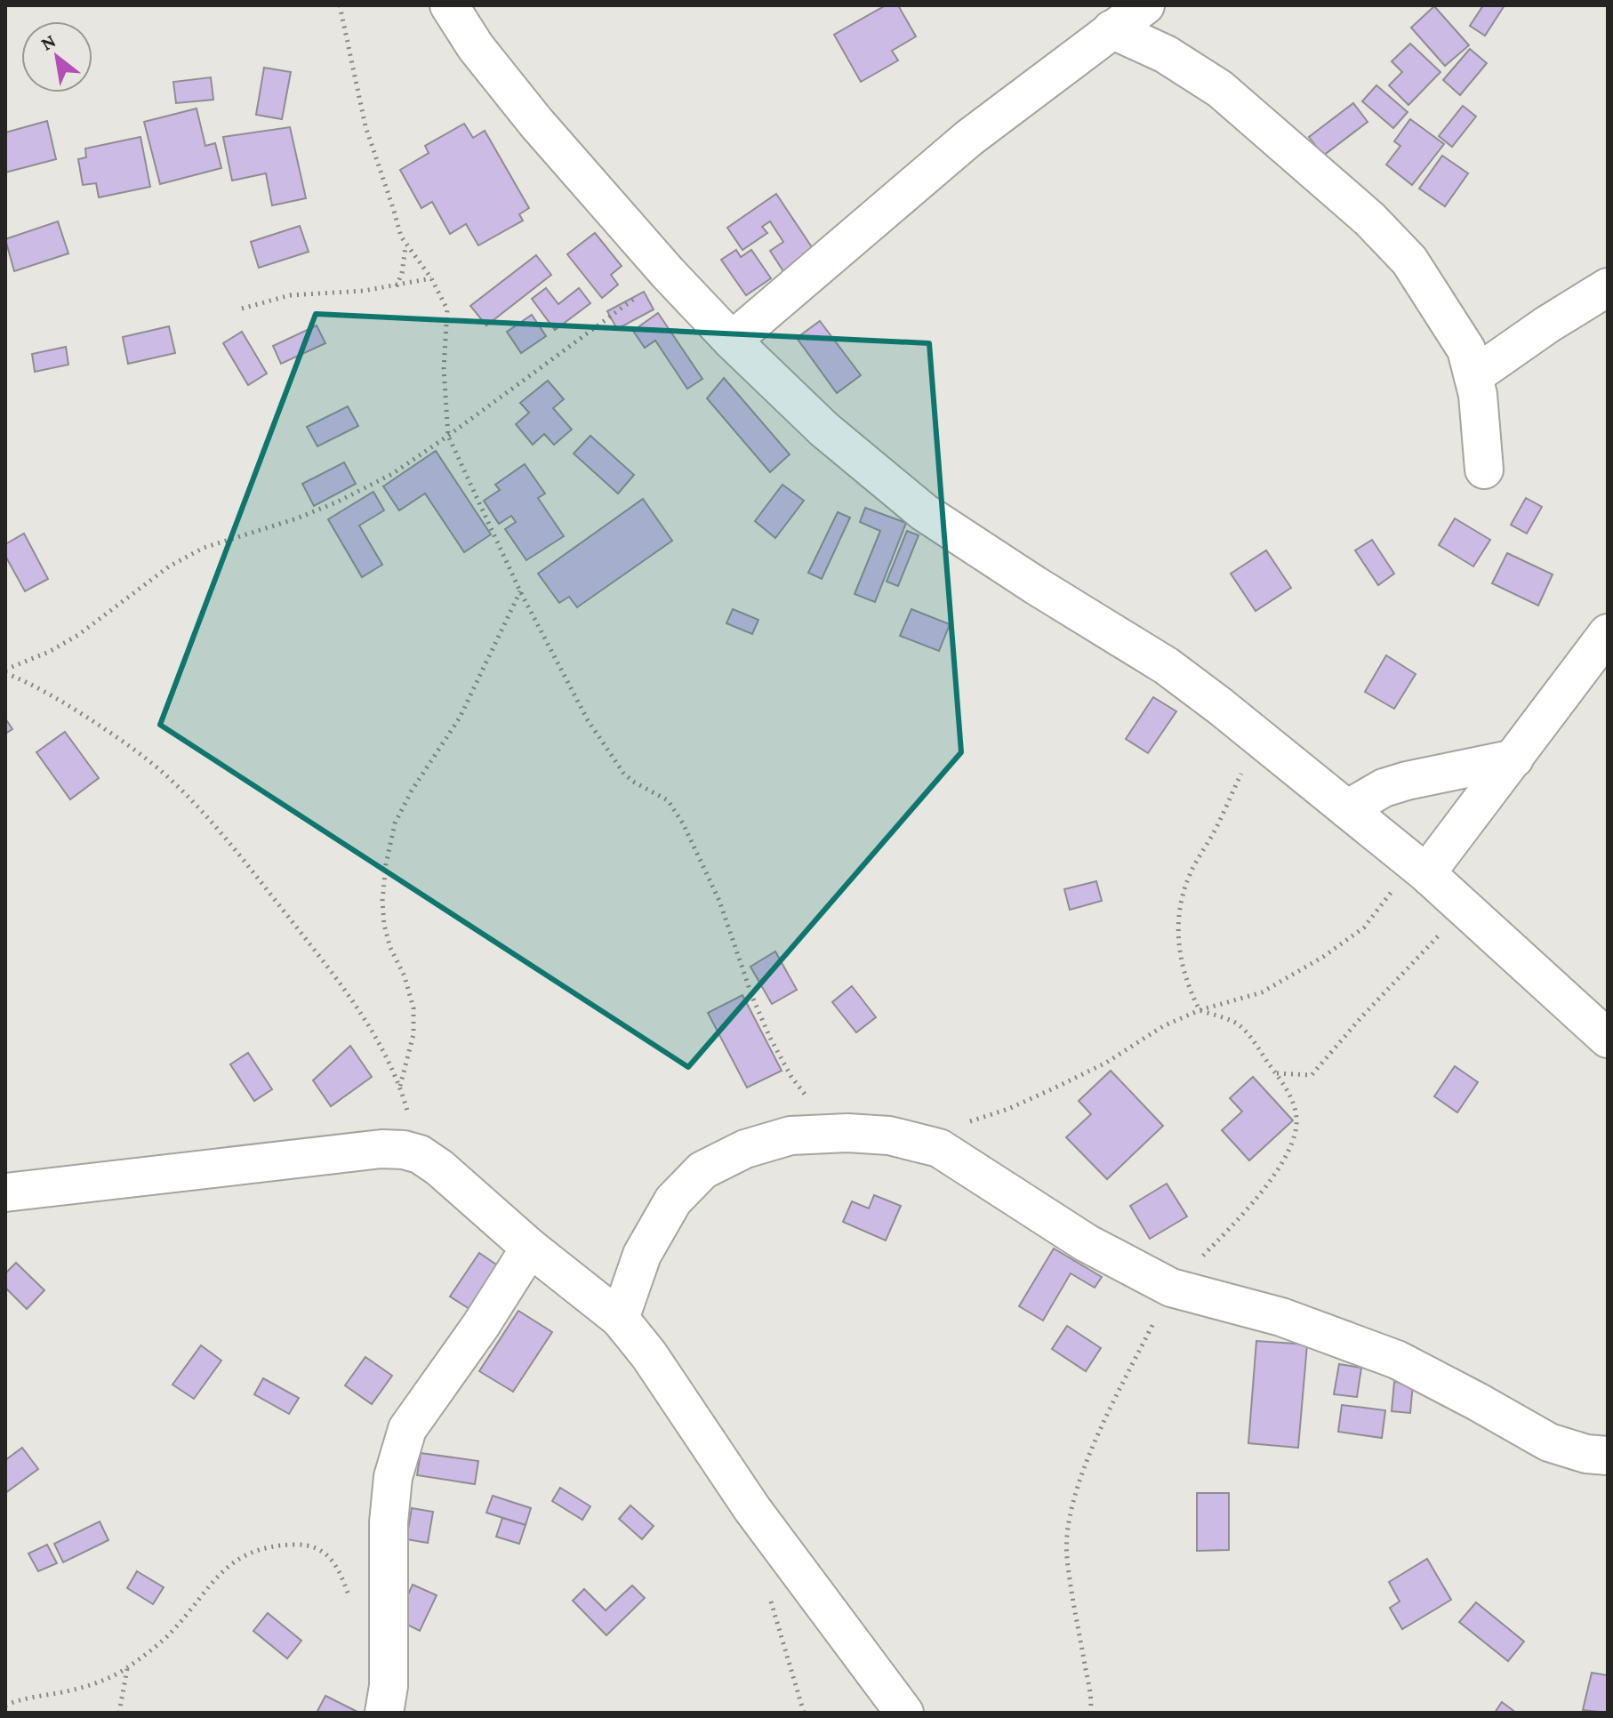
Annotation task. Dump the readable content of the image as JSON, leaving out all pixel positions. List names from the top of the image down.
{
  "north": "top left"
}
